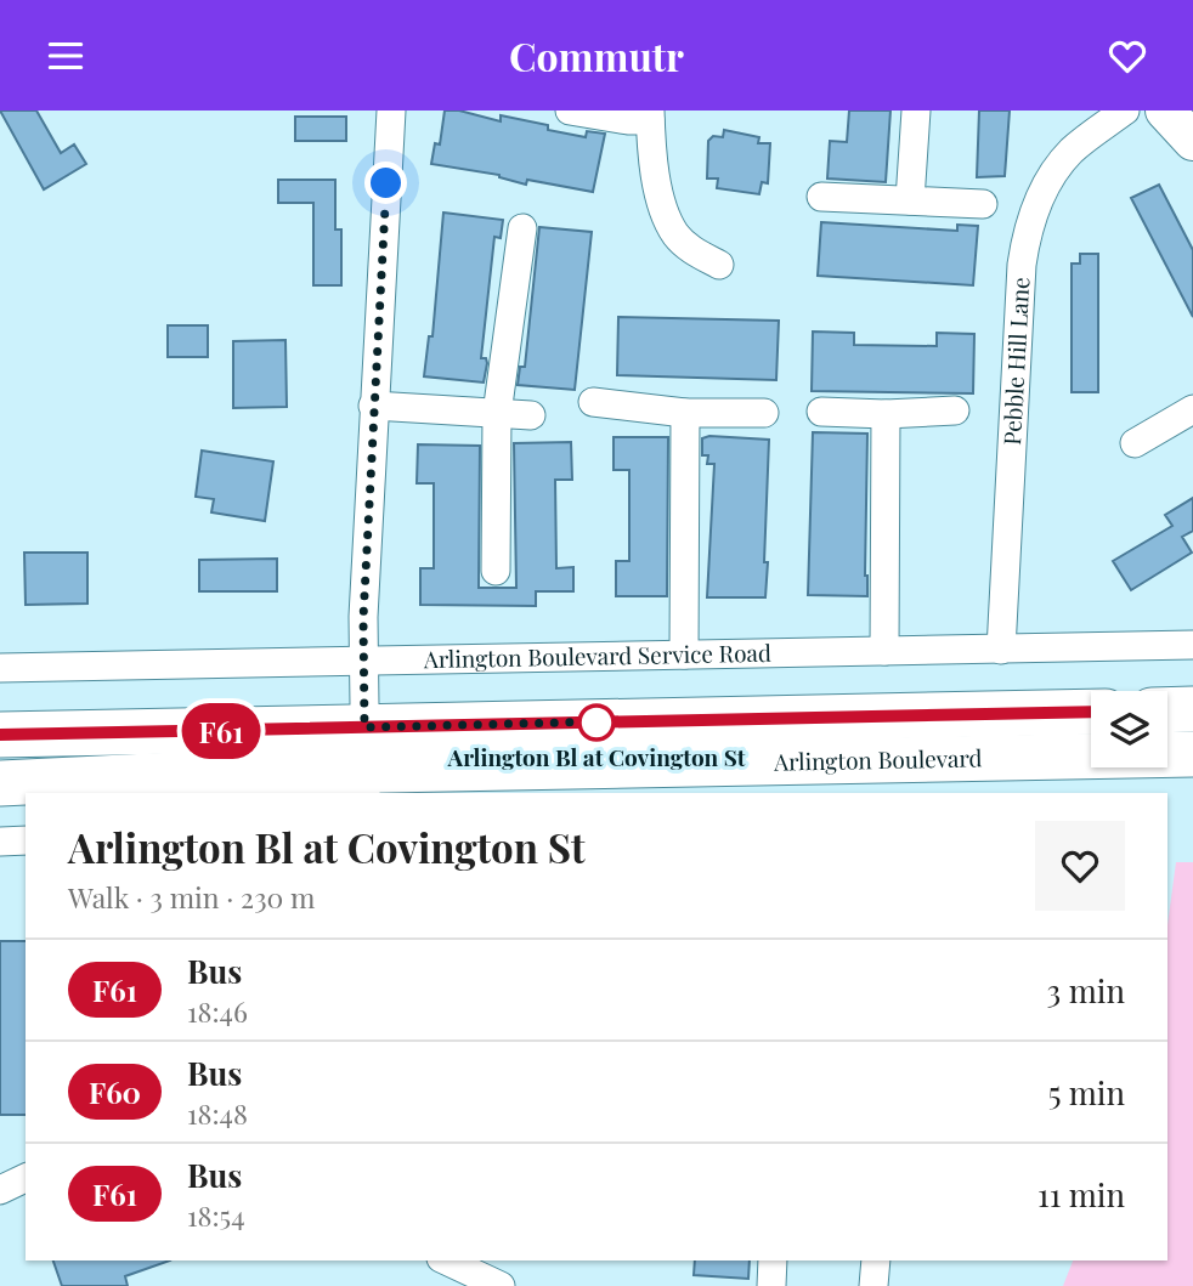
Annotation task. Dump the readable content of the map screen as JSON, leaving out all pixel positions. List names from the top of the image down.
{
  "streets": {
    "main road": ["Arlington Boulevard"],
    "street": ["Pebble Hill Lane", "Arlington Boulevard Service Road"]
  },
  "crossings": [
    ["Pebble Hill Lane", "Arlington Boulevard Service Road"]
  ],
  "places": ["Arlington Bl at Covington St"],
  "lines": ["bus line F61"],
  "page": {
    "header": "Commutr",
    "on_map": "F61",
    "heading": ["Arlington Bl at Covington St", "Walk · 3 min · 230 m"],
    "list": [
      {
        "mark": "F61",
        "name": "Bus",
        "note": "18:46",
        "value": "3 min"
      },
      {
        "mark": "F60",
        "name": "Bus",
        "note": "18:48",
        "value": "5 min"
      },
      {
        "mark": "F61",
        "name": "Bus",
        "note": "18:54",
        "value": "11 min"
      }
    ]
  }
}
